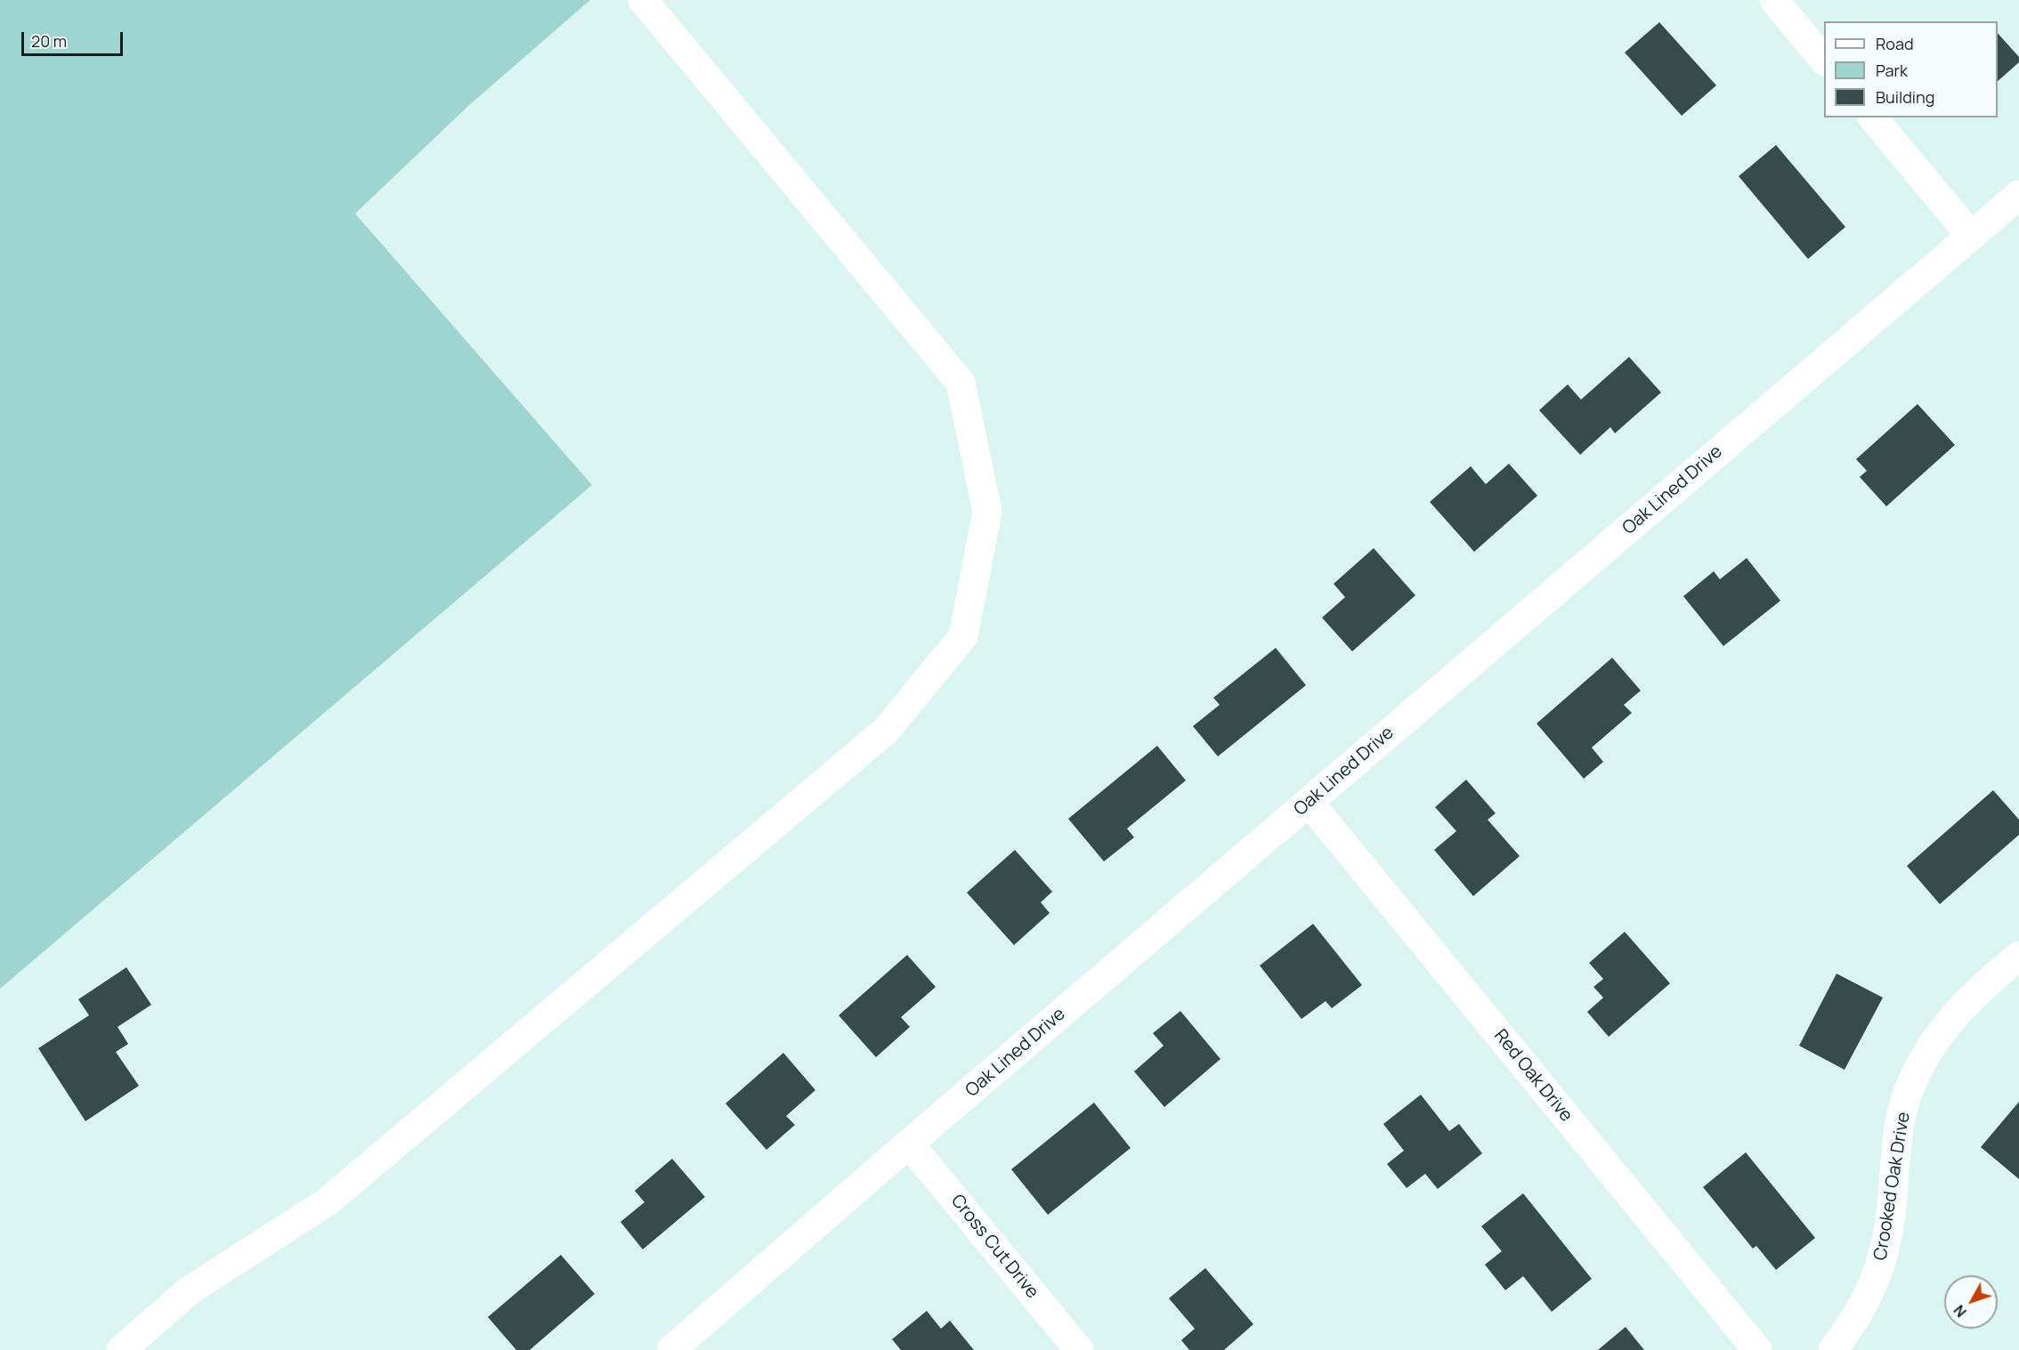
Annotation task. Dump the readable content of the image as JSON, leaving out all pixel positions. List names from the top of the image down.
{
  "streets": {
    "street": [
      "Oak Lined Drive",
      "Red Oak Drive",
      "Crooked Oak Drive",
      "Cross Cut Drive"
    ]
  },
  "crossings": [
    ["Oak Lined Drive", "Red Oak Drive"],
    ["Oak Lined Drive", "Cross Cut Drive"]
  ],
  "legend": ["Road", "Park", "Building"],
  "scale_bar": "20 m",
  "north": "bottom left"
}
